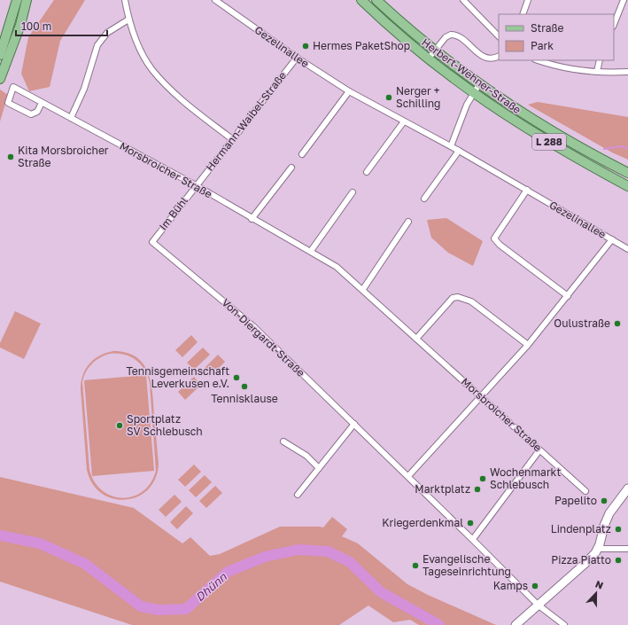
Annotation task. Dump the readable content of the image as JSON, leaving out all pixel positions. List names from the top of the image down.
{
  "streets": {
    "main road": ["Herbert-Wehner-Straße", "L 288"],
    "street": [
      "Gezelinallee",
      "Hermann-Waibel-Straße",
      "Morsbroicher Straße",
      "Im Bühl",
      "Von-Diergardt-Straße"
    ]
  },
  "crossings": [
    ["Gezelinallee", "Hermann-Waibel-Straße"],
    ["Hermann-Waibel-Straße", "Morsbroicher Straße"],
    ["Hermann-Waibel-Straße", "Im Bühl"],
    ["Morsbroicher Straße", "Im Bühl"],
    ["Im Bühl", "Von-Diergardt-Straße"]
  ],
  "water": ["Dhünn"],
  "places": [
    "Hermes PaketShop",
    "Nerger + Schilling",
    "Kita Morsbroicher Straße",
    "Oulustraße",
    "Tennisgemeinschaft Leverkusen e.V.",
    "Tennisklause",
    "Sportplatz SV Schlebusch",
    "Wochenmarkt Schlebusch",
    "Marktplatz",
    "Papelito",
    "Kriegerdenkmal",
    "Lindenplatz",
    "Pizza Piatto",
    "Evangelische Tageseinrichtung",
    "Kamps"
  ],
  "legend": ["Straße", "Park"],
  "scale_bar": "100 m",
  "north": "top"
}
